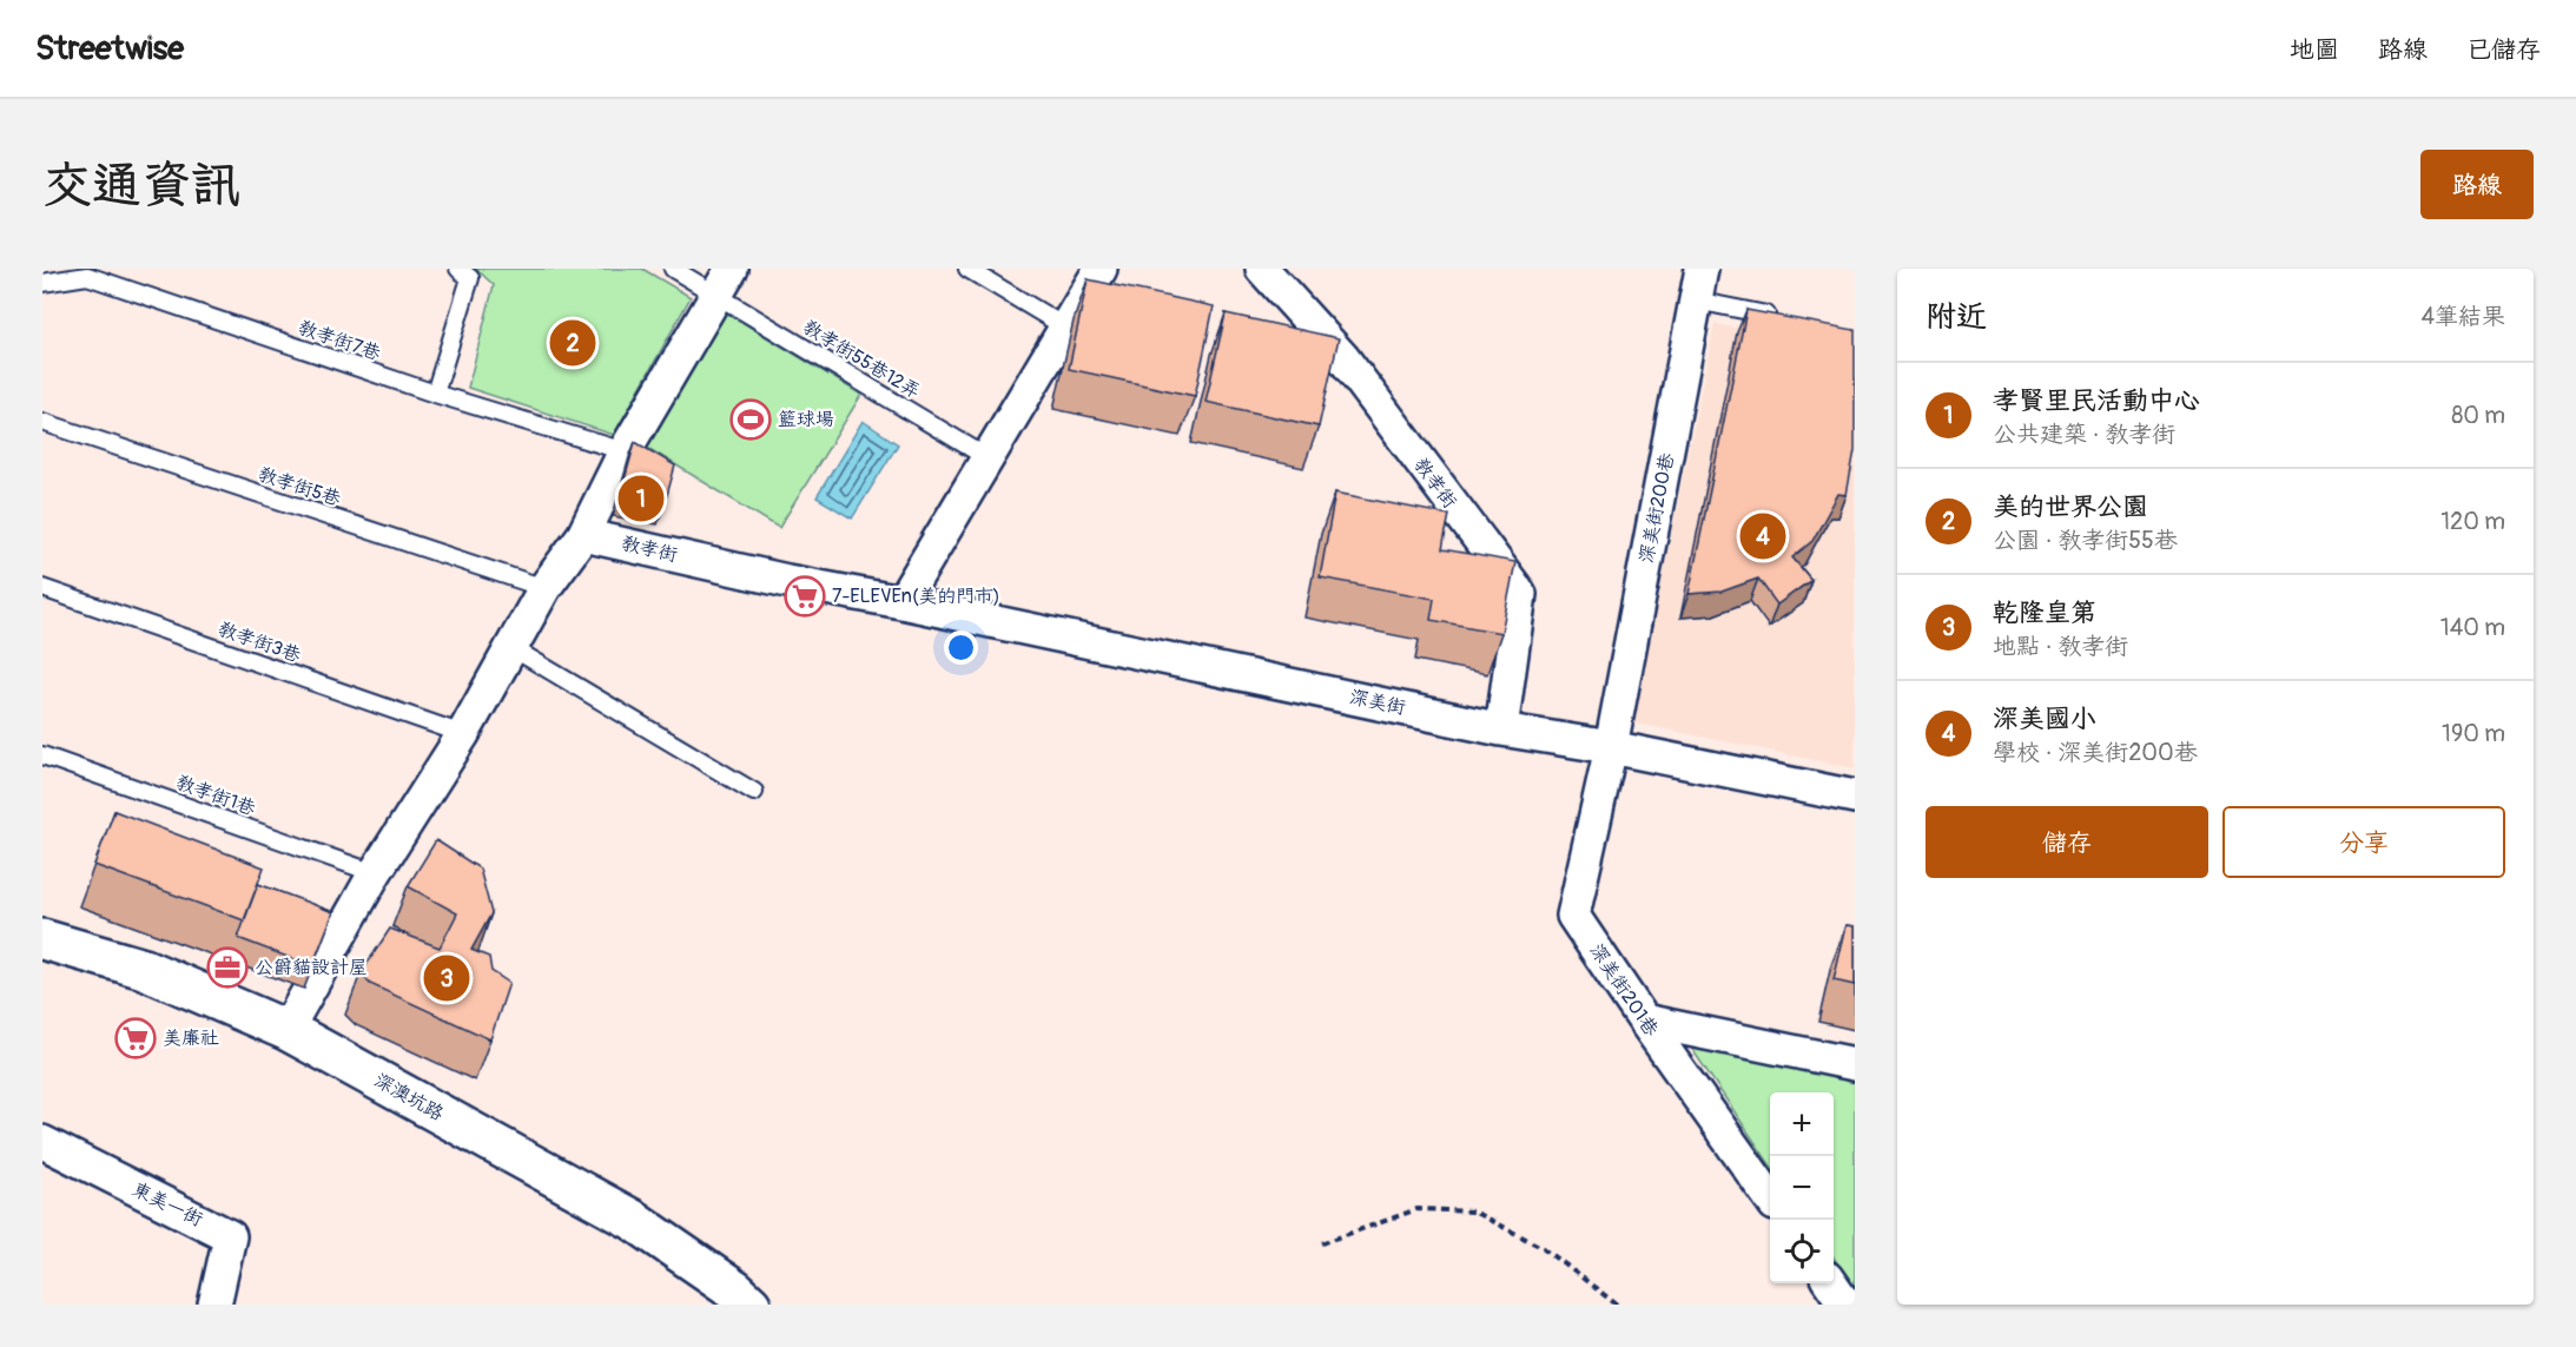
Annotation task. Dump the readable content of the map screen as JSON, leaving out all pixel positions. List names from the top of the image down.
{
  "streets": {
    "street": [
      "教孝街",
      "深美街200巷",
      "深美街",
      "深美街201巷",
      "深澳坑路",
      "東美一街"
    ],
    "lane": [
      "教孝街7巷",
      "教孝街55巷12弄",
      "教孝街5巷",
      "教孝街3巷",
      "教孝街1巷"
    ]
  },
  "crossings": [
    ["教孝街", "深美街"],
    ["深美街200巷", "深美街"],
    ["深美街200巷", "深美街201巷"],
    ["深美街", "深美街201巷"]
  ],
  "places": {
    "sports": ["籃球場"],
    "supermarket": ["7-ELEVEn(美的門市)", "美廉社"],
    "office": ["公爵貓設計屋"]
  },
  "page": {
    "header": "Streetwise",
    "nav": ["地圖", "路線", "已儲存"],
    "buttons": [
      "路線",
      ["儲存", "分享"]
    ],
    "title": "交通資訊",
    "heading": ["附近", "4筆結果"],
    "pins": [
      "2",
      "1",
      "4",
      "3"
    ],
    "list": [
      {
        "mark": "1",
        "name": "孝賢里民活動中心",
        "note": "公共建築 · 教孝街",
        "value": "80 m"
      },
      {
        "mark": "2",
        "name": "美的世界公園",
        "note": "公園 · 教孝街55巷",
        "value": "120 m"
      },
      {
        "mark": "3",
        "name": "乾隆皇第",
        "note": "地點 · 教孝街",
        "value": "140 m"
      },
      {
        "mark": "4",
        "name": "深美國小",
        "note": "學校 · 深美街200巷",
        "value": "190 m"
      }
    ],
    "map_buttons": ["+", "−"]
  }
}
